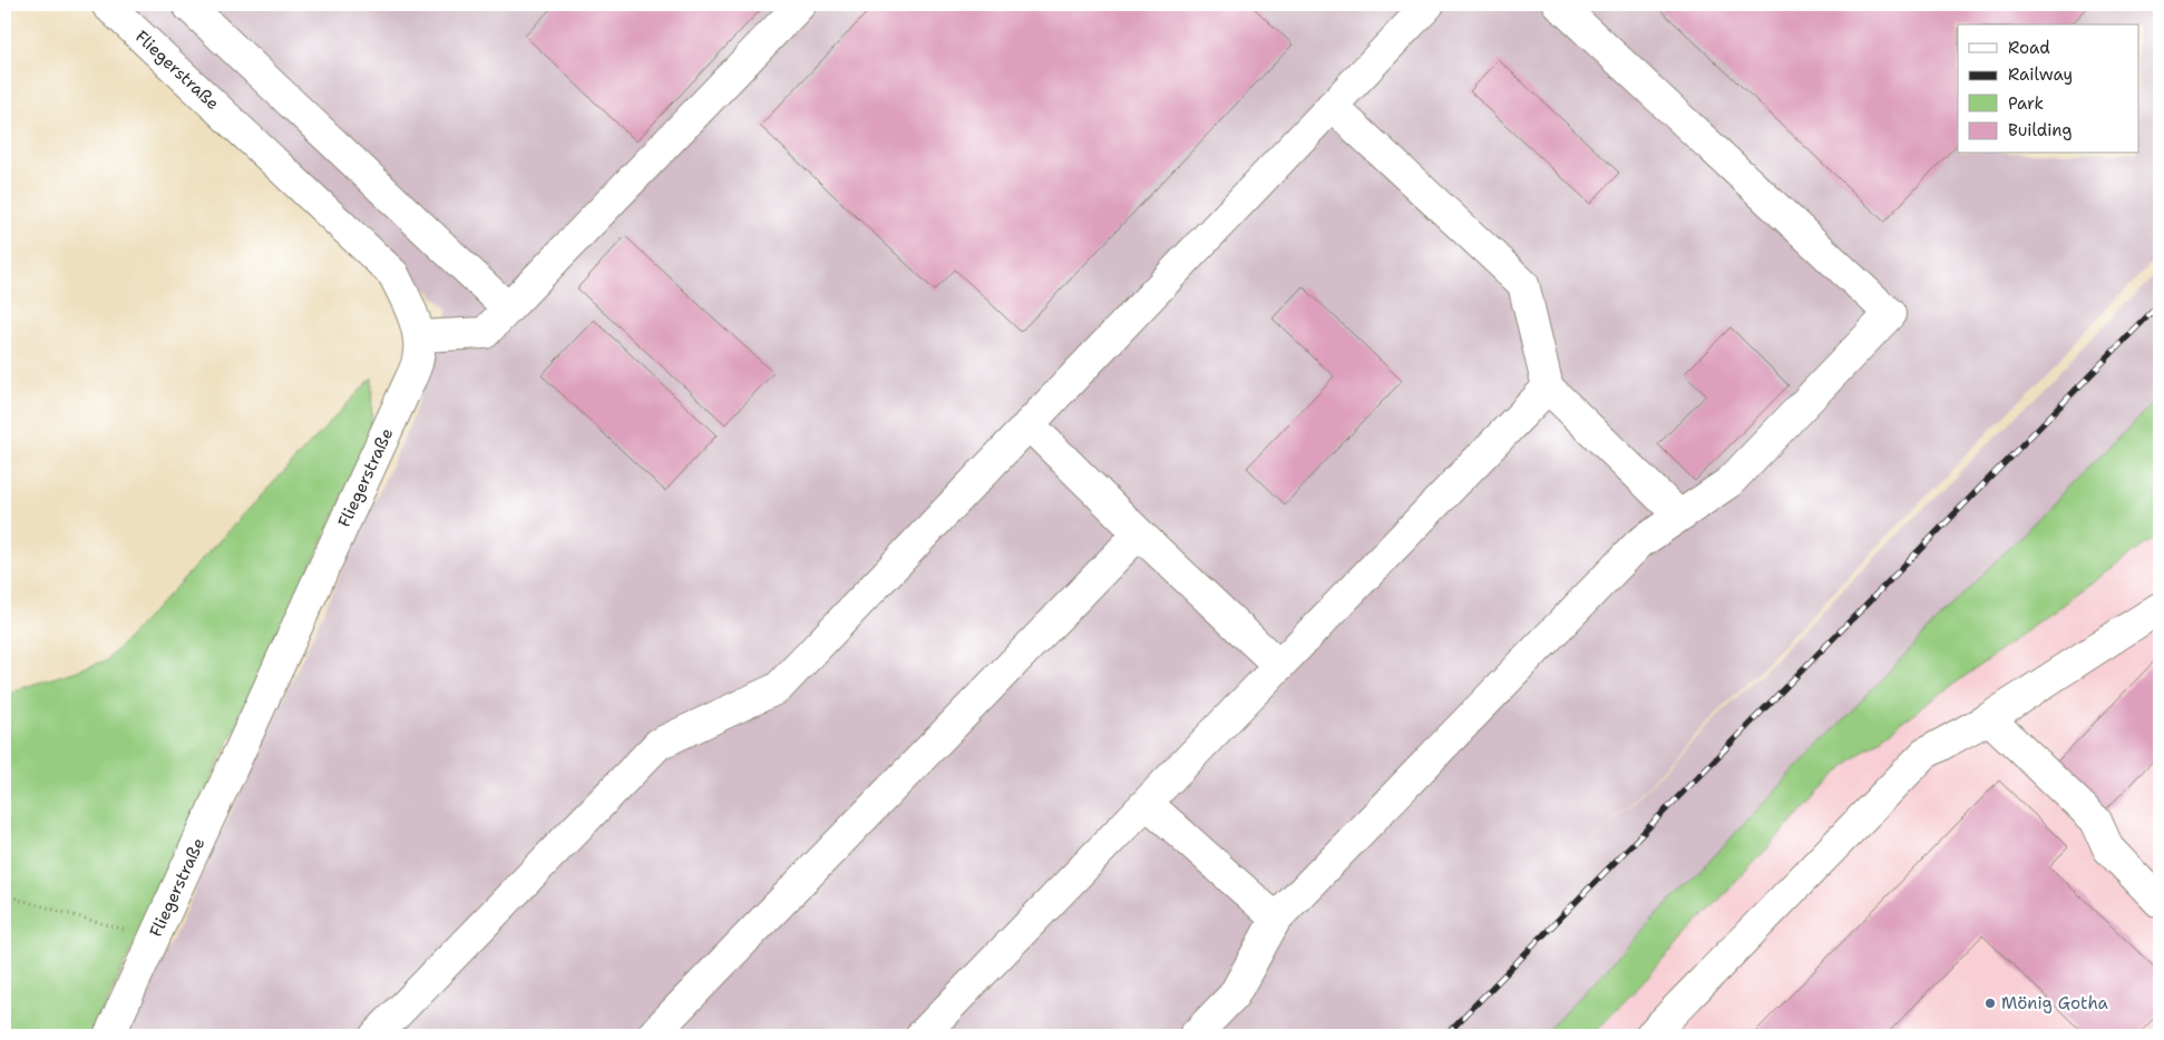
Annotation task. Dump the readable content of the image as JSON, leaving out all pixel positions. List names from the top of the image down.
{
  "streets": {
    "street": ["Fliegerstraße"]
  },
  "places": ["Mönig Gotha"],
  "legend": [
    "Road",
    "Railway",
    "Park",
    "Building"
  ]
}
